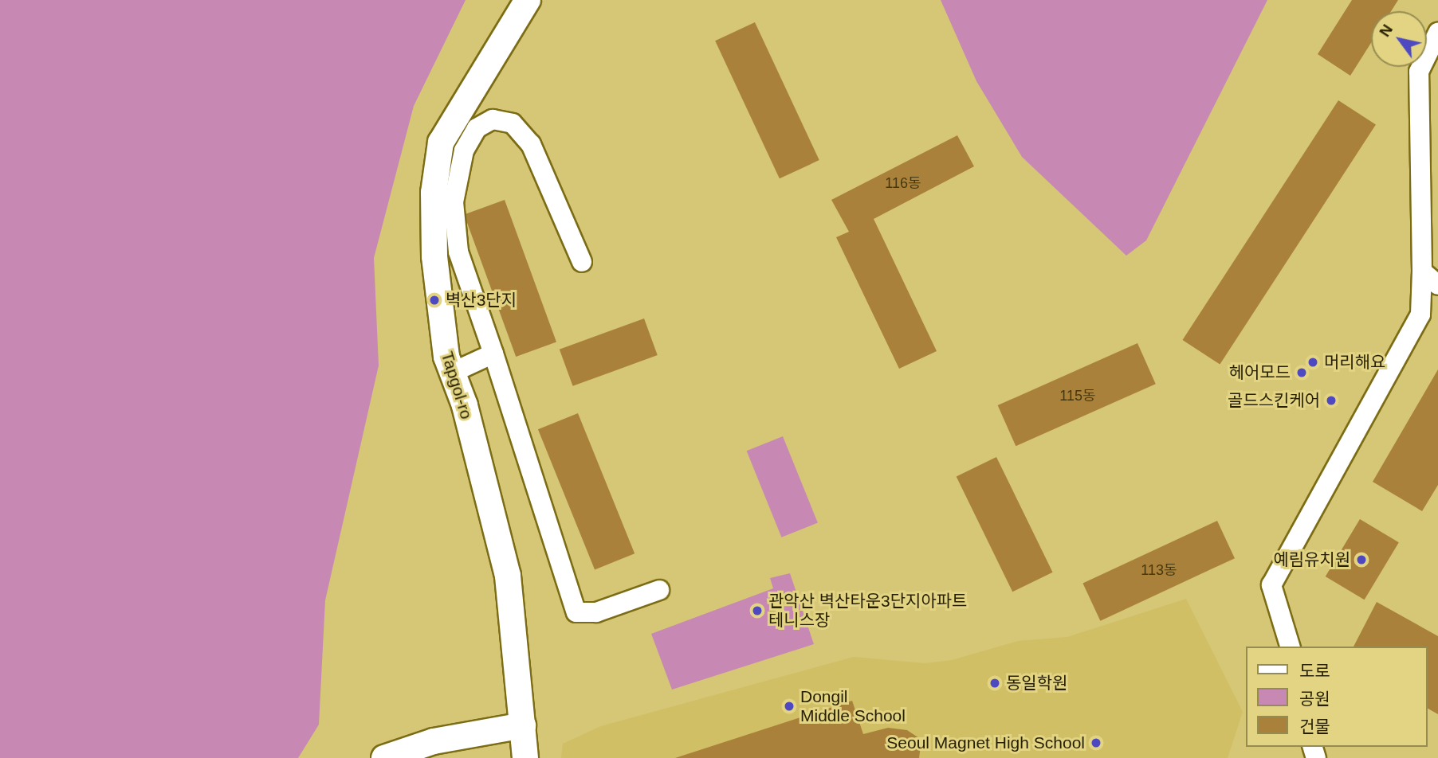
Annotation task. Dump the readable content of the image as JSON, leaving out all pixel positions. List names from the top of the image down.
{
  "streets": {
    "street": ["Tapgol-ro"]
  },
  "places": [
    "벽산3단지",
    "머리해요",
    "헤어모드",
    "골드스킨케어",
    "예림유치원",
    "관악산 벽산타운3단지아파트 테니스장",
    "동일학원",
    "Dongil Middle School",
    "Seoul Magnet High School"
  ],
  "house_numbers": ["116동", "115동", "113동"],
  "legend": ["도로", "공원", "건물"],
  "north": "top left"
}
